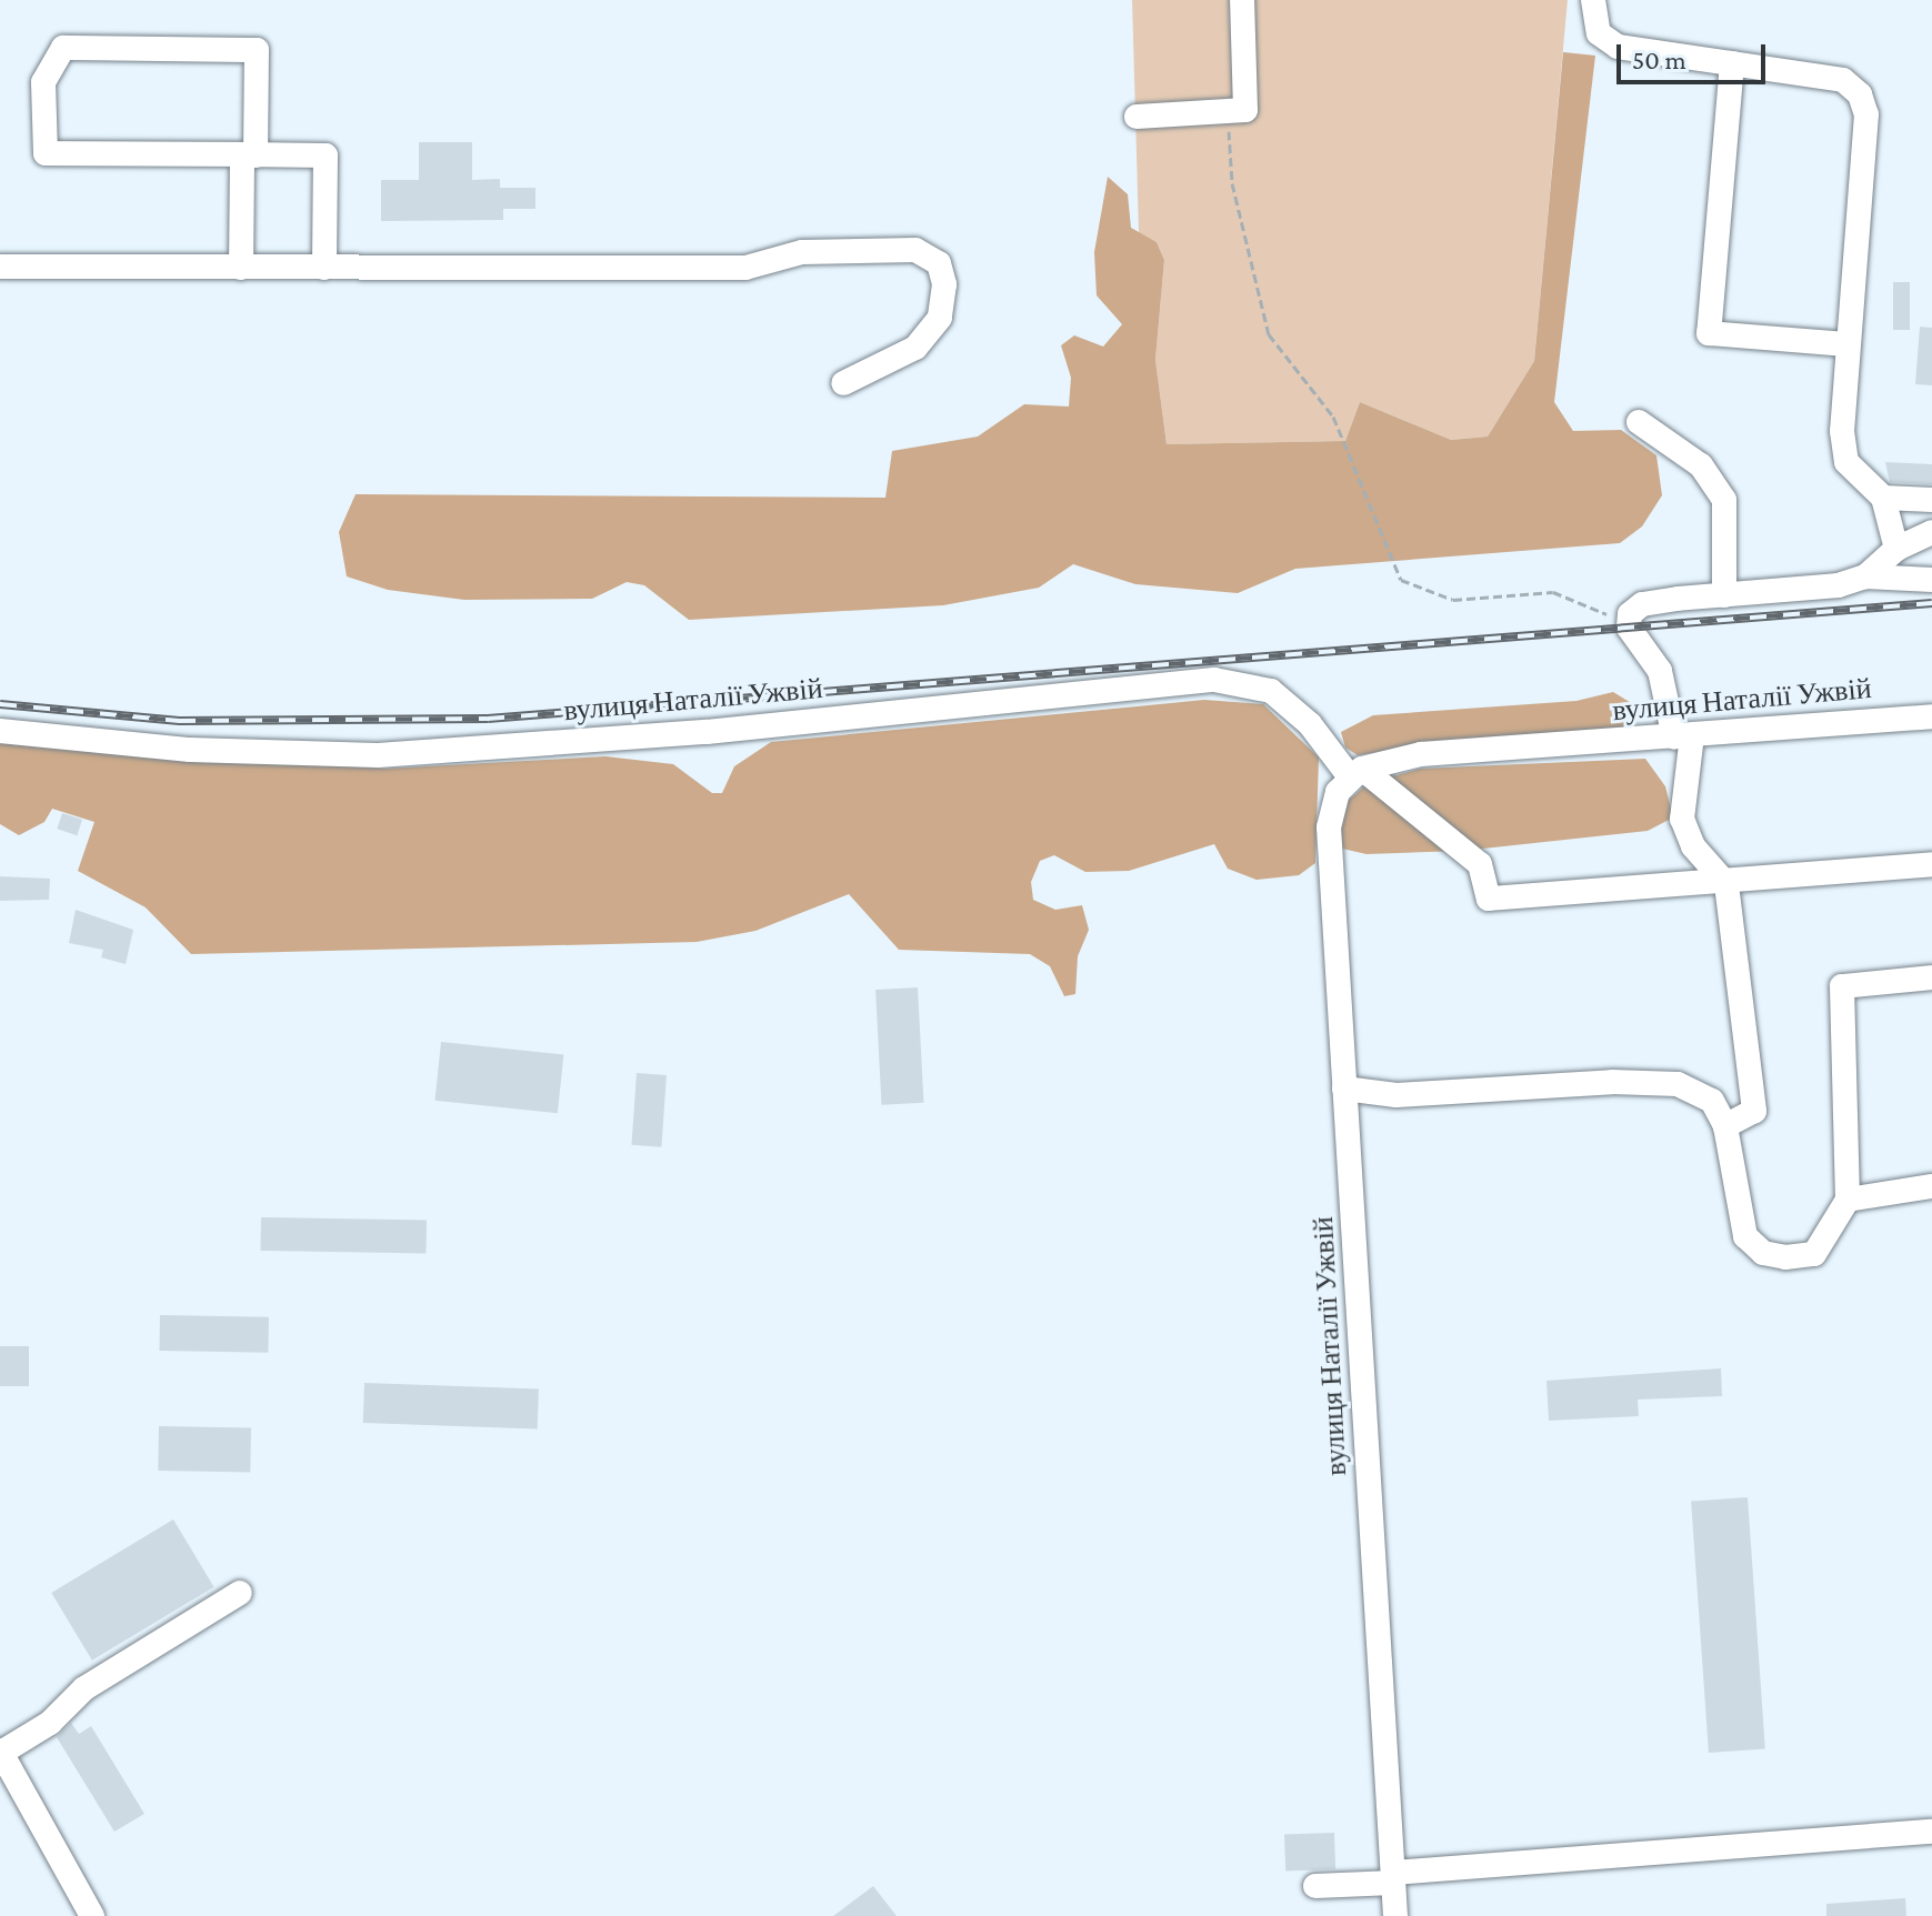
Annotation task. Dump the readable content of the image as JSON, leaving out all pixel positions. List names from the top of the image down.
{
  "streets": {
    "street": ["вулиця Наталії Ужвій"]
  },
  "scale_bar": "50 m"
}
